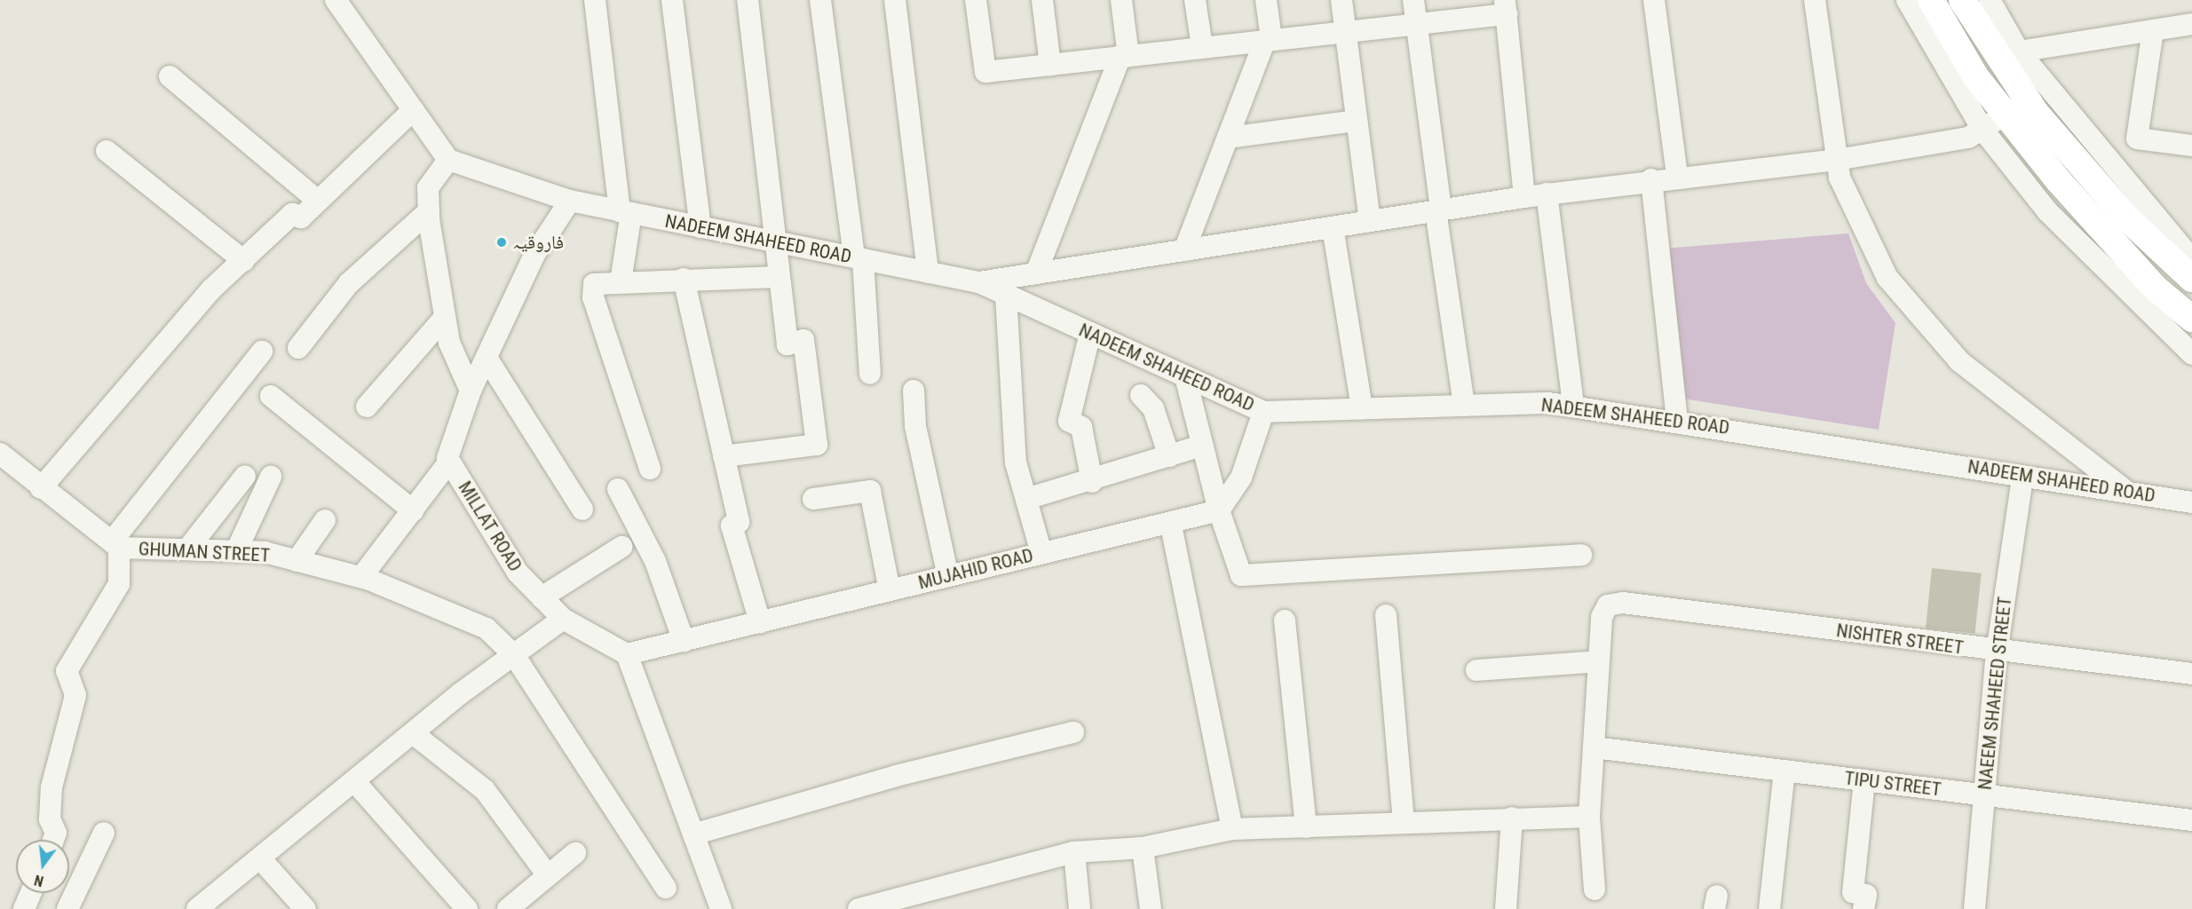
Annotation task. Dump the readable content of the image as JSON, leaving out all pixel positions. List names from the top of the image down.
{
  "streets": {
    "street": [
      "NADEEM SHAHEED ROAD",
      "MILLAT ROAD",
      "GHUMAN STREET",
      "MUJAHID ROAD",
      "NISHTER STREET",
      "NAEEM SHAHEED STREET",
      "TIPU STREET"
    ]
  },
  "crossings": [
    ["NADEEM SHAHEED ROAD", "MILLAT ROAD"],
    ["NADEEM SHAHEED ROAD", "NAEEM SHAHEED STREET"],
    ["MILLAT ROAD", "MUJAHID ROAD"],
    ["NISHTER STREET", "NAEEM SHAHEED STREET"],
    ["NAEEM SHAHEED STREET", "TIPU STREET"]
  ],
  "places": ["فاروقیہ"],
  "north": "bottom"
}
